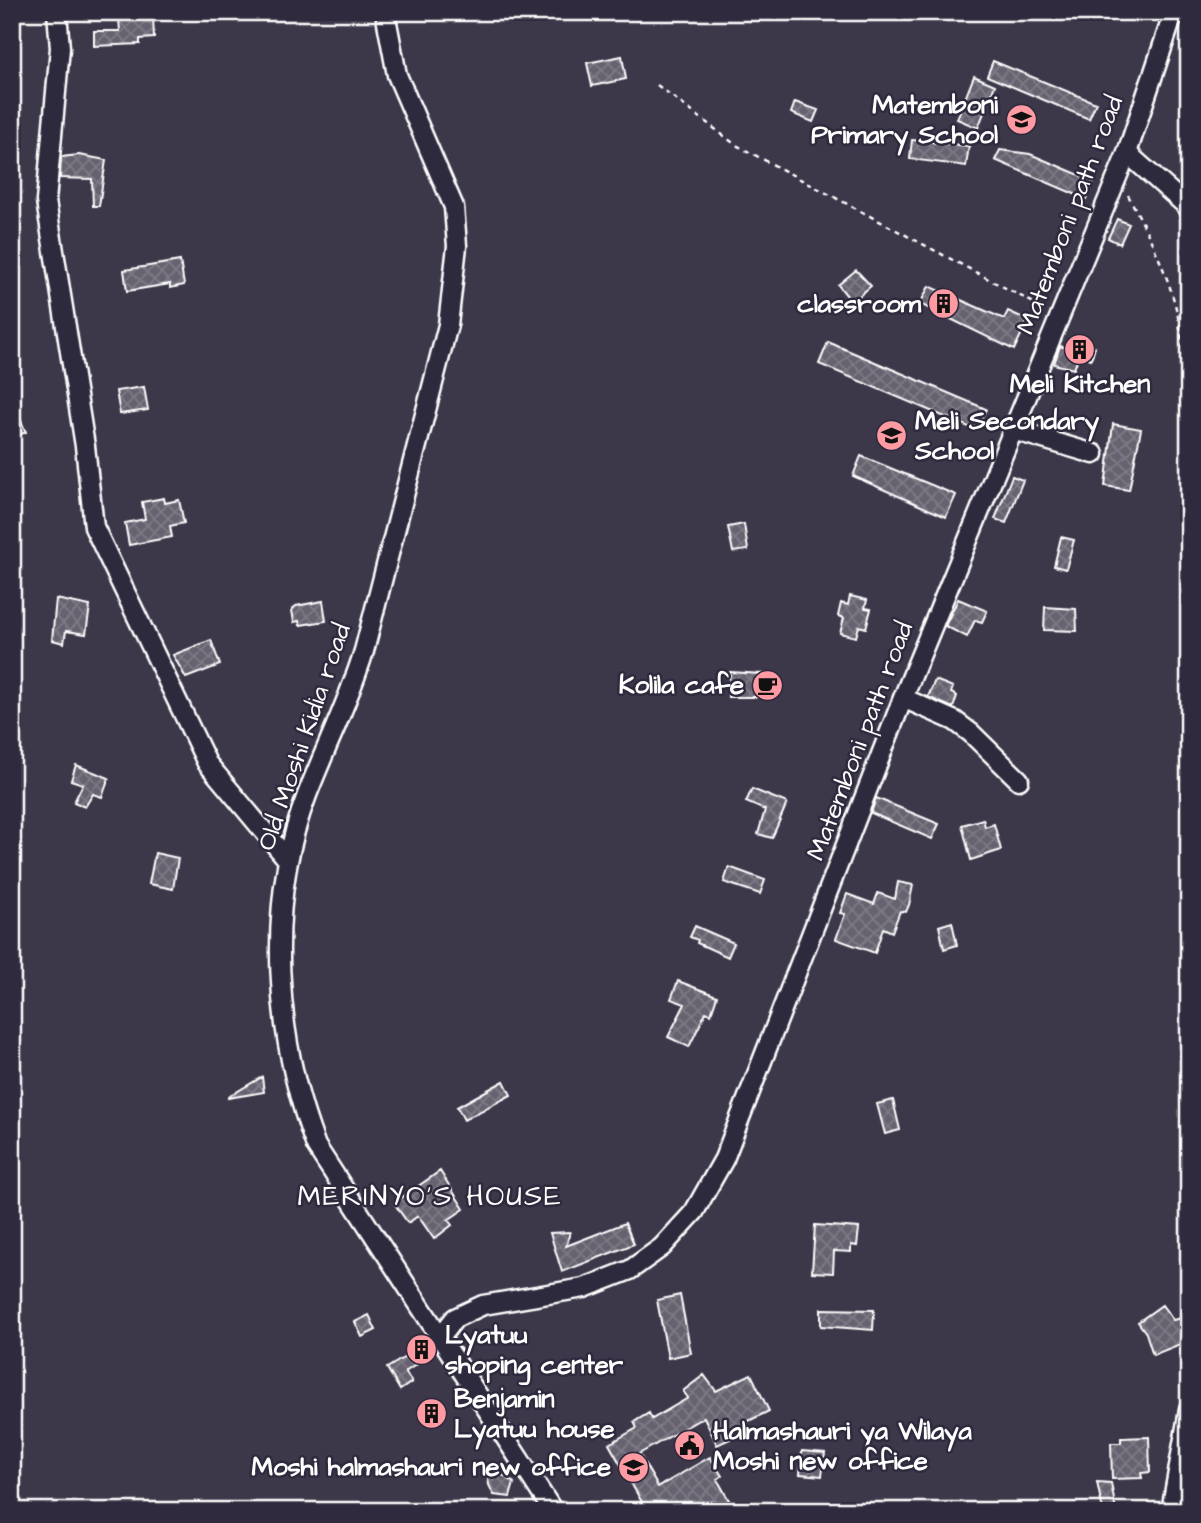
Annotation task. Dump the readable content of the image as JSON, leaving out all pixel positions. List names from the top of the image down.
{
  "streets": {
    "street": ["Matemboni path road", "Old Moshi Kidia road"]
  },
  "crossings": [
    ["Matemboni path road", "Old Moshi Kidia road"]
  ],
  "districts": ["MERINYO'S HOUSE"],
  "places": {
    "school or university": ["Matemboni Primary School", "Meli Secondary School", "Moshi halmashauri new office"],
    "building": [
      "classroom",
      "Meli Kitchen",
      "Lyatuu shoping center",
      "Benjamin Lyatuu house"
    ],
    "cafe": ["Kolila cafe"],
    "public building": ["Halmashauri ya Wilaya Moshi new office"]
  }
}
